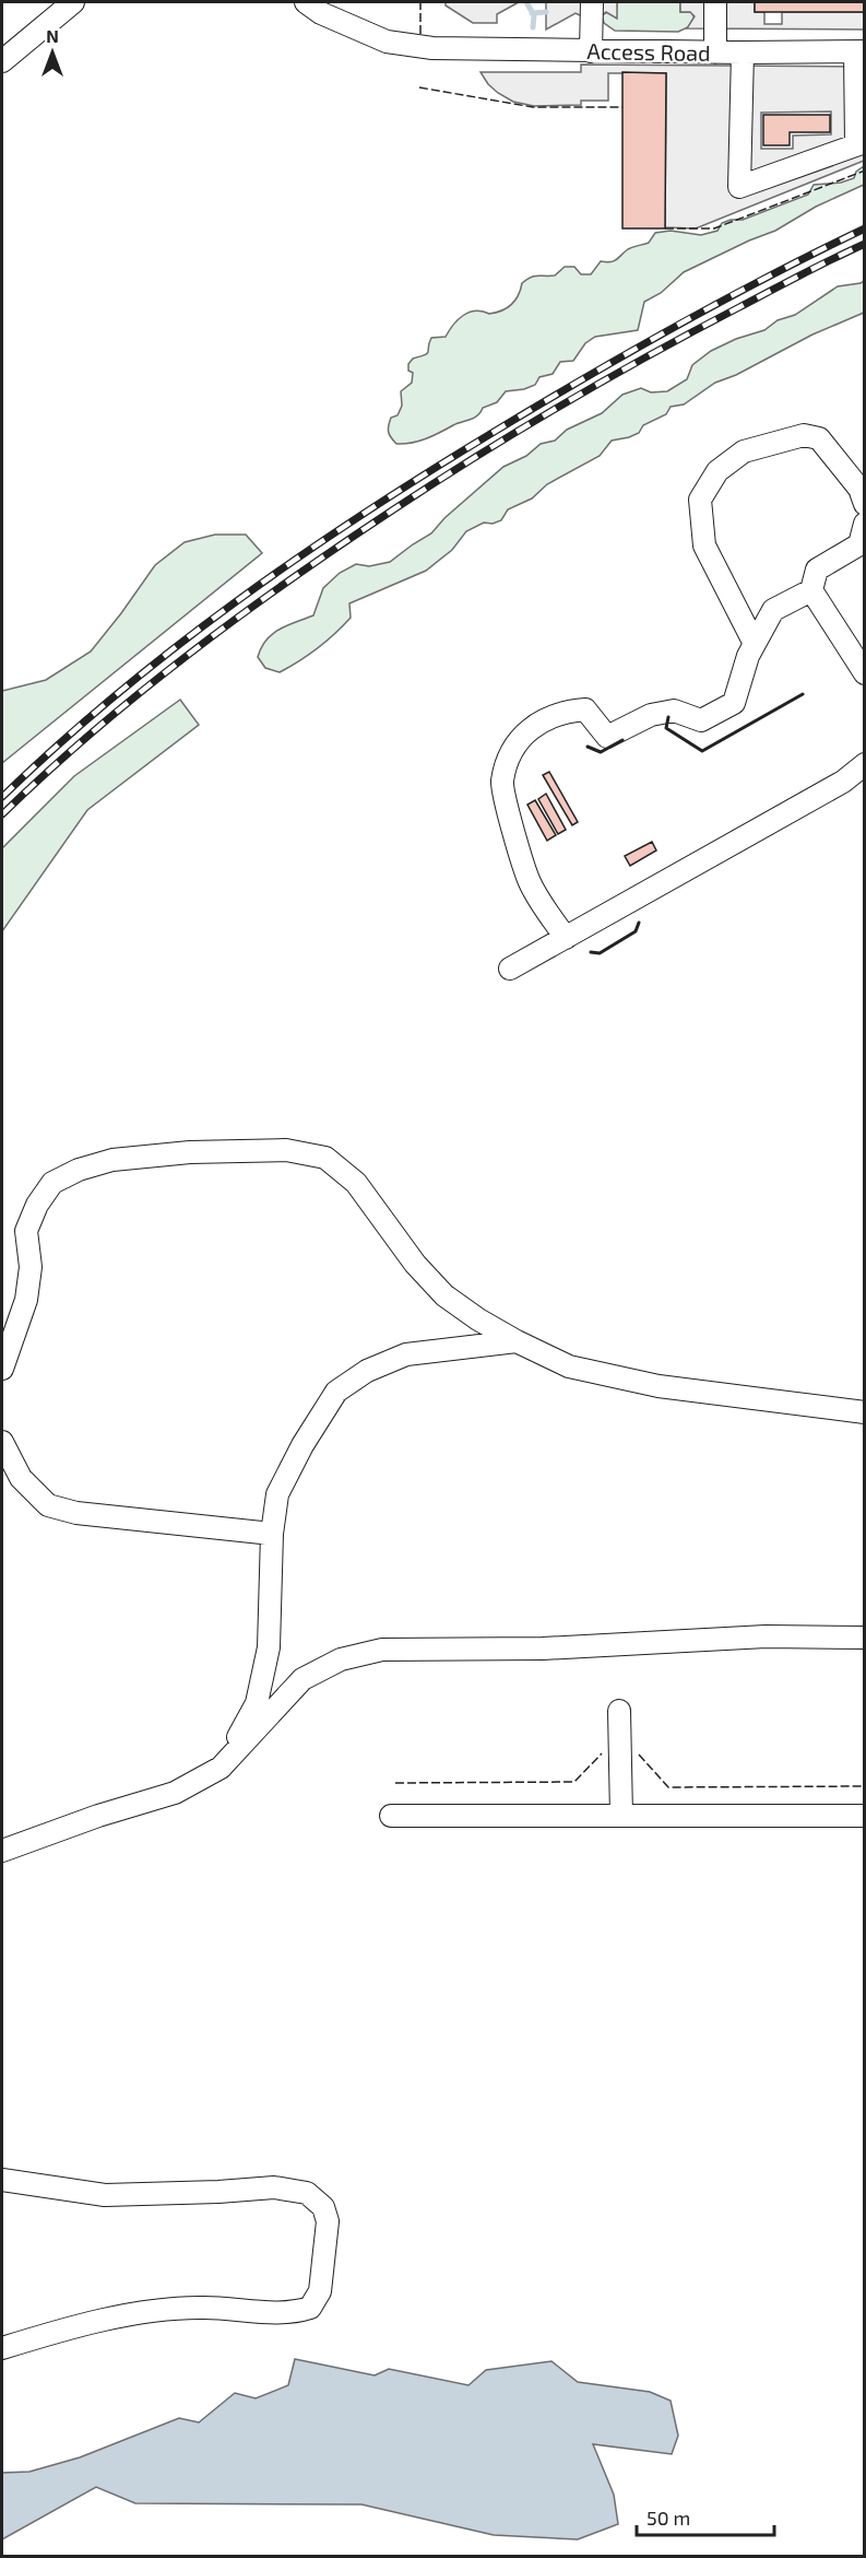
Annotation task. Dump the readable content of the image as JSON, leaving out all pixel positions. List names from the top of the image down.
{
  "streets": {
    "street": ["Access Road"]
  },
  "scale_bar": "50 m",
  "north": "top"
}
